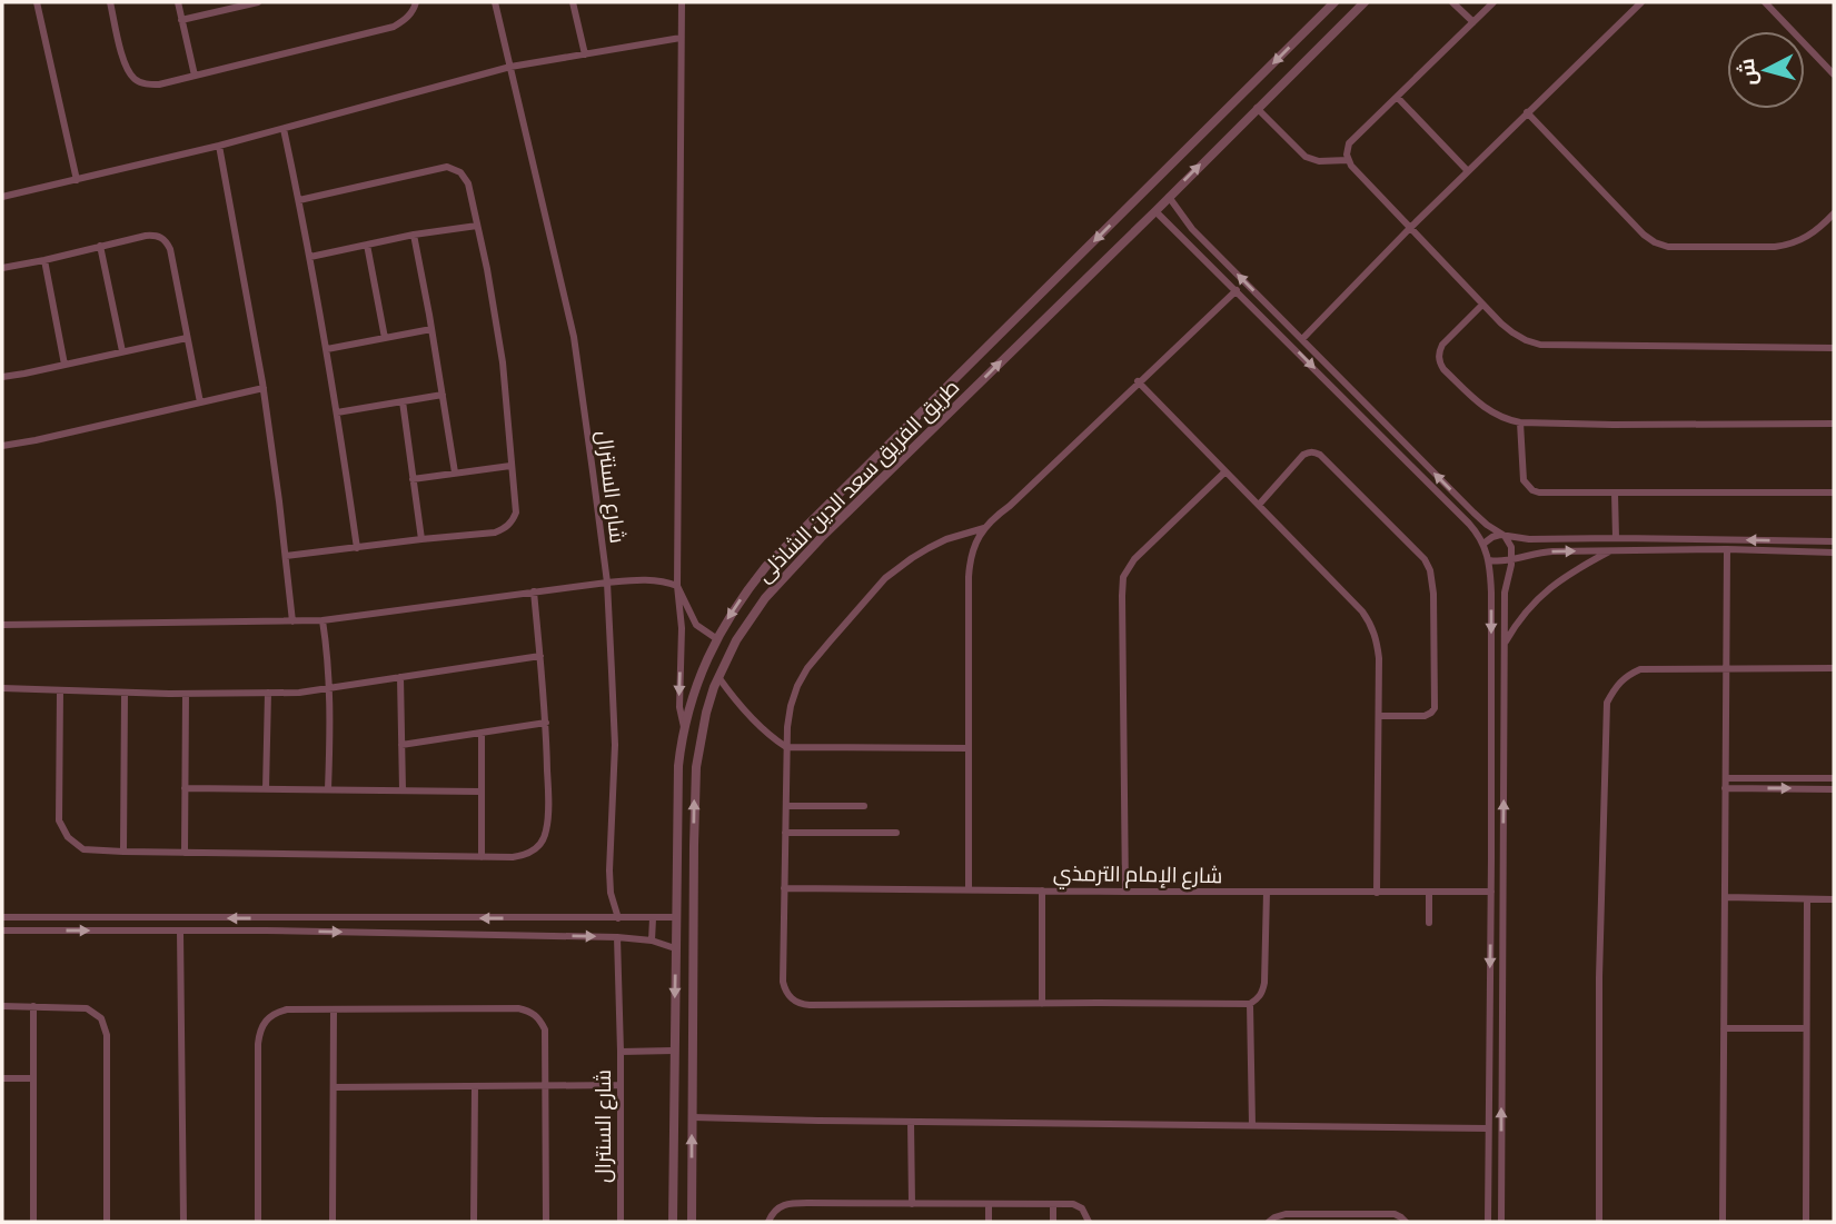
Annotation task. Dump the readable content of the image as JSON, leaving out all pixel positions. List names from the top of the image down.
{
  "streets": {
    "street": ["طريق الفريق سعد الدين الشاذلى", "شارع السنترال", "شارع الإمام الترمذي"]
  },
  "north": "left"
}
